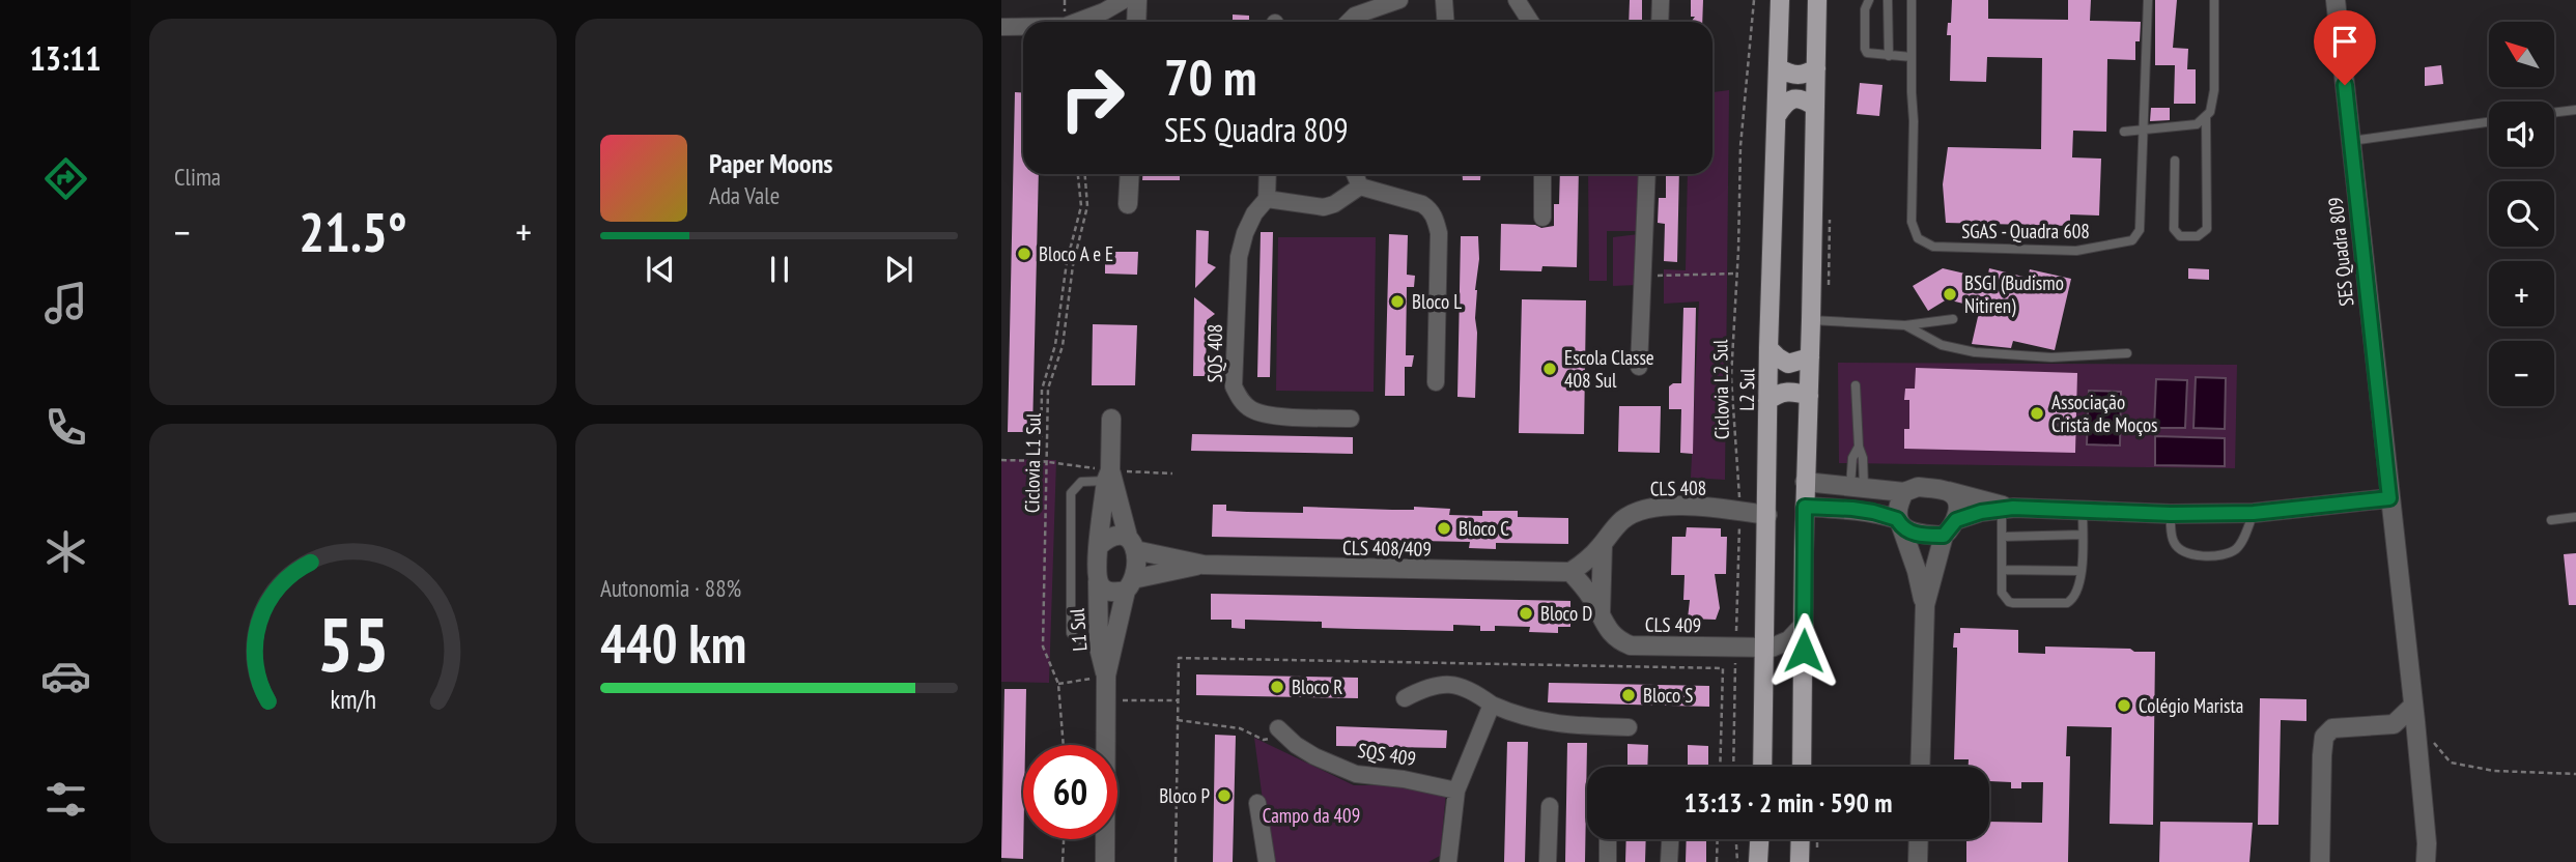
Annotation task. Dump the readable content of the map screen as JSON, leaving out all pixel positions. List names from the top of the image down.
{
  "streets": {
    "main road": ["L2 Sul"],
    "street": [
      "SES Quadra 809",
      "SQS 408",
      "CLS 408",
      "CLS 408/409",
      "CLS 409",
      "L1 Sul",
      "SQS 409"
    ],
    "lane": ["SGAS - Quadra 608"],
    "path": ["Ciclovia L2 Sul", "Ciclovia L1 Sul"]
  },
  "crossings": [
    ["Ciclovia L2 Sul", "CLS 408"],
    ["Ciclovia L2 Sul", "CLS 409"],
    ["L2 Sul", "CLS 408"],
    ["L2 Sul", "CLS 409"],
    ["CLS 408", "CLS 408/409"],
    ["CLS 408", "CLS 409"],
    ["CLS 408/409", "CLS 409"],
    ["CLS 408/409", "L1 Sul"]
  ],
  "parks": ["Campo da 409"],
  "places": [
    "Bloco A e E",
    "BSGI (Budismo Nitiren)",
    "Bloco L",
    "Escola Classe 408 Sul",
    "Associação Cristã de Moços",
    "Bloco C",
    "Bloco D",
    "Bloco R",
    "Bloco S",
    "Colégio Marista",
    "Bloco P"
  ],
  "north": "top left",
  "page": {
    "tabs": "13:11",
    "tile": [
      "Clima",
      ["Autonomia · 88%", "440 km"]
    ],
    "map_buttons": ["+", "−"],
    "turn": ["70 m", "SES Quadra 809"],
    "song": ["Paper Moons", "Ada Vale"],
    "heat": ["−", "21.5°", "+"],
    "limit": "60",
    "trip": "13:13 · 2 min · 590 m",
    "gauge": ["55", "km/h"]
  }
}
